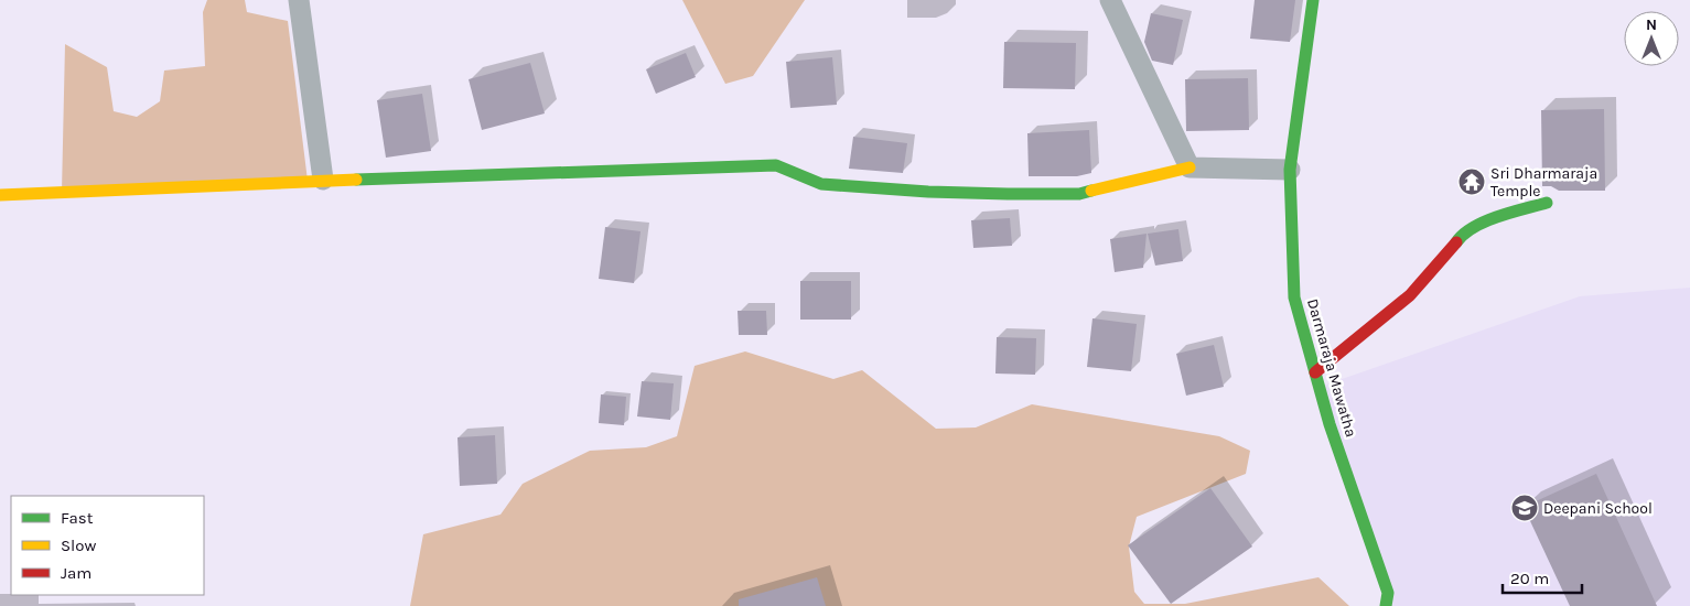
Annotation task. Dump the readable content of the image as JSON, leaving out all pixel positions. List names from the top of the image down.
{
  "streets": {
    "street": ["Darmaraja Mawatha"]
  },
  "places": {
    "temple": ["Sri Dharmaraja Temple"],
    "school or university": ["Deepani School"]
  },
  "legend": ["Fast", "Slow", "Jam"],
  "scale_bar": "20 m",
  "north": "top"
}
